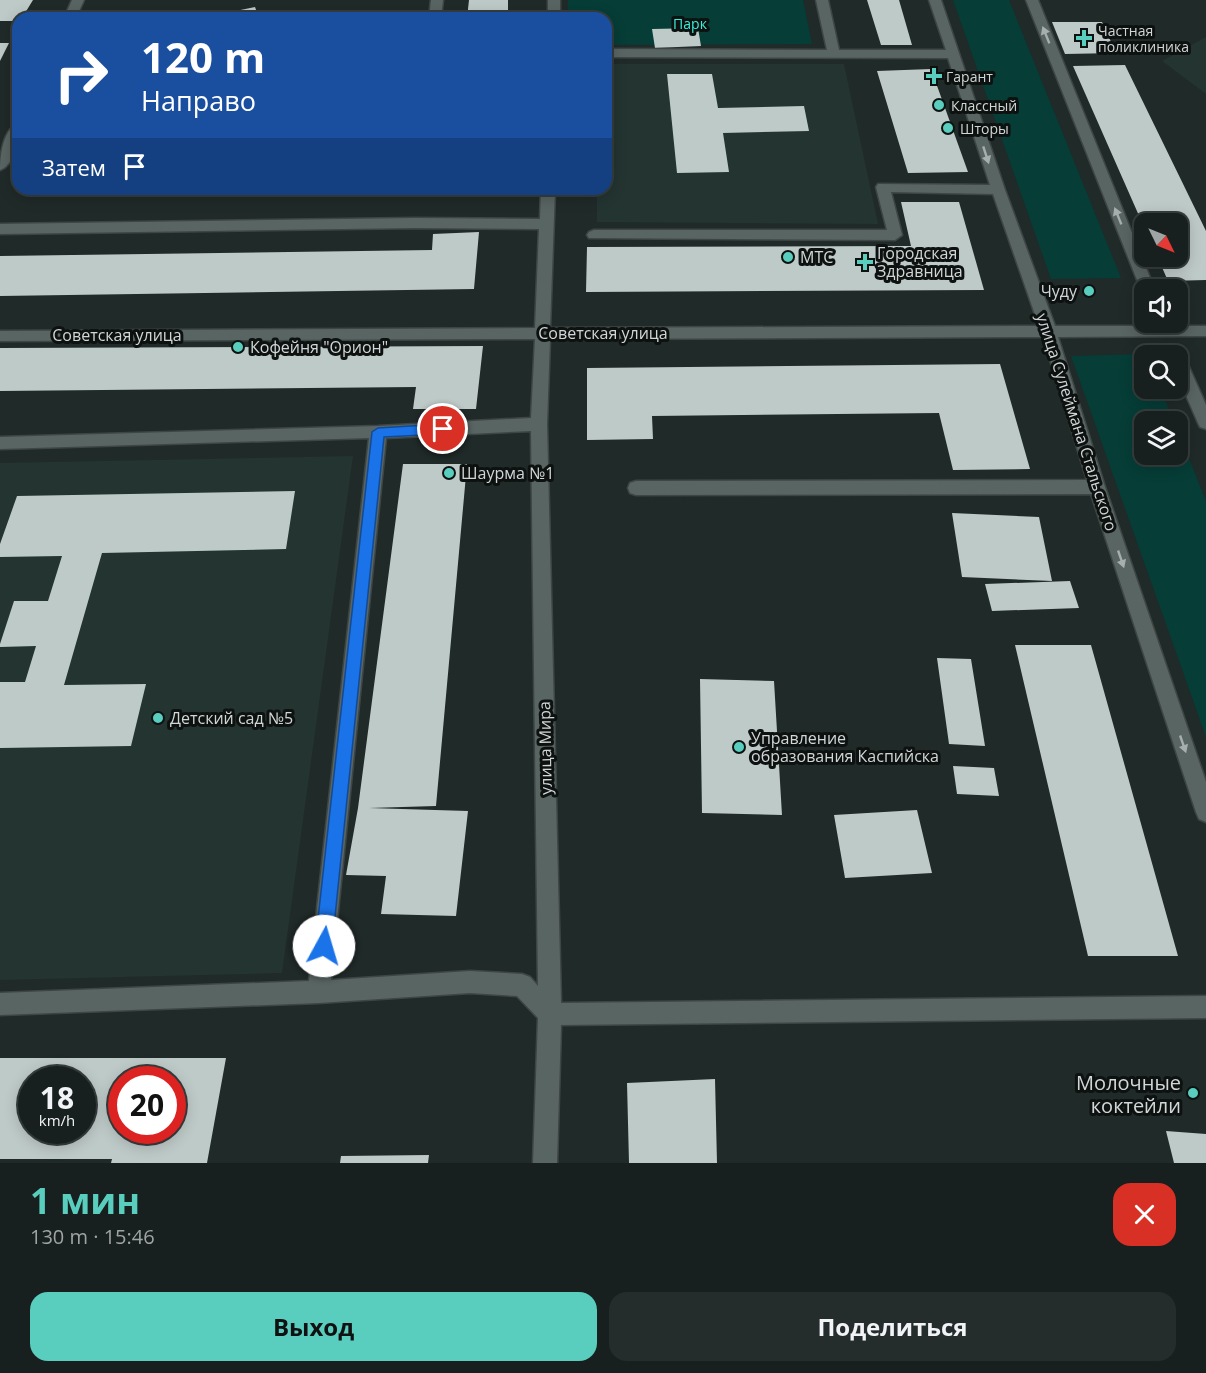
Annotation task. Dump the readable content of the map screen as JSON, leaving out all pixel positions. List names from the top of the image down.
{
  "streets": {
    "street": ["Советская улица", "улица Сулеймана Стальского", "улица Мира"]
  },
  "crossings": [
    ["Советская улица", "улица Сулеймана Стальского"],
    ["Советская улица", "улица Мира"]
  ],
  "one_way": ["улица Сулеймана Стальского"],
  "parks": ["Парк"],
  "places": {
    "health": ["Частная поликлиника", "Гарант", "Городская Здравница"],
    "other": [
      "Классный",
      "Шторы",
      "МТС",
      "Чуду",
      "Кофейня \"Орион\"",
      "Шаурма №1",
      "Детский сад №5",
      "Управление образования Каспийска",
      "Молочные коктейли"
    ]
  },
  "north": "bottom right",
  "page": {
    "turn": ["120 m", "Направо"],
    "then": "Затем",
    "speed": "18 km/h",
    "limit": "20",
    "heading": ["1 мин", "130 m · 15:46"],
    "buttons": ["Выход", "Поделиться"]
  }
}
